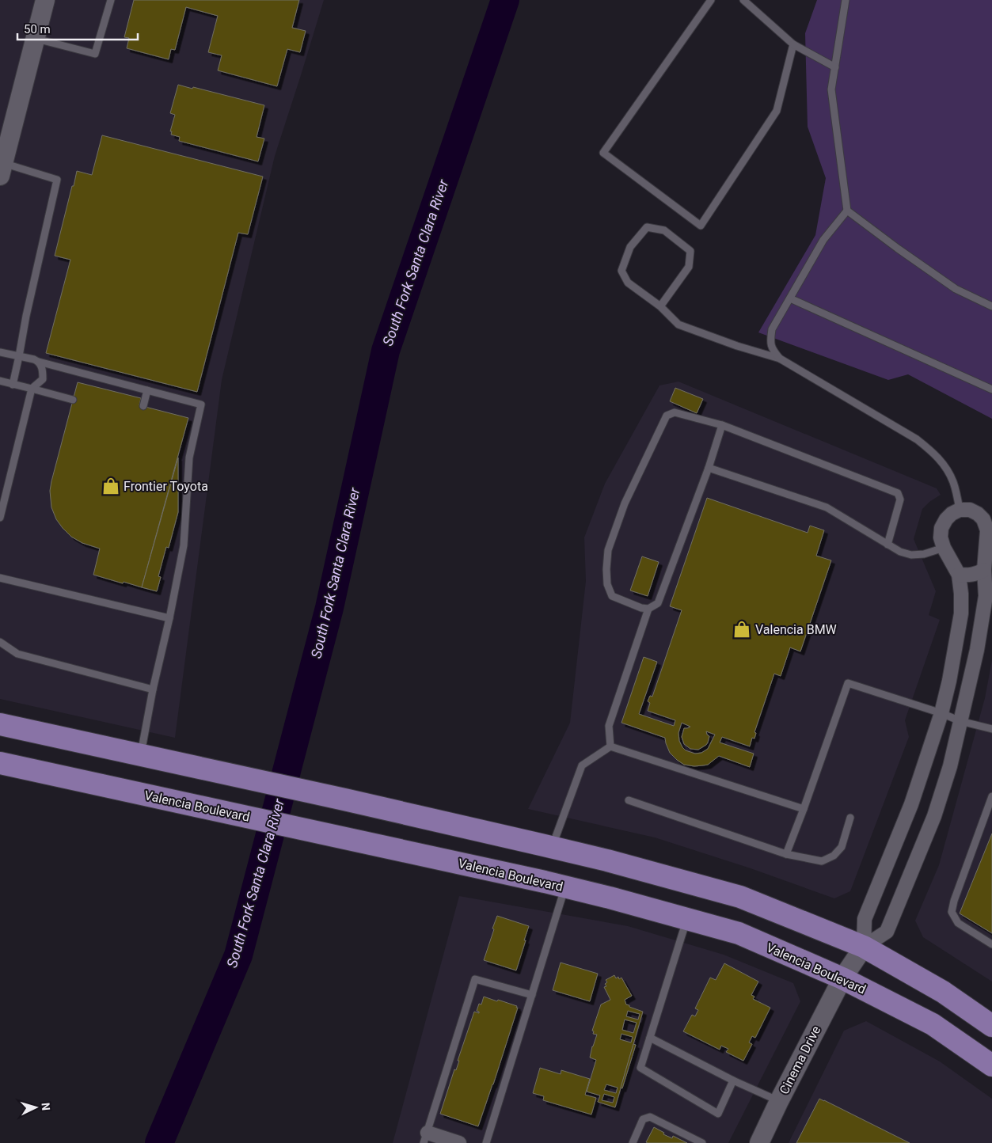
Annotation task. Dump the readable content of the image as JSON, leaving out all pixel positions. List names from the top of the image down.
{
  "streets": {
    "main road": ["Valencia Boulevard"],
    "street": ["Cinema Drive"]
  },
  "crossings": [
    ["Valencia Boulevard", "Cinema Drive"]
  ],
  "water": ["South Fork Santa Clara River"],
  "places": {
    "shop": ["Frontier Toyota", "Valencia BMW"]
  },
  "scale_bar": "50 m",
  "north": "right"
}
